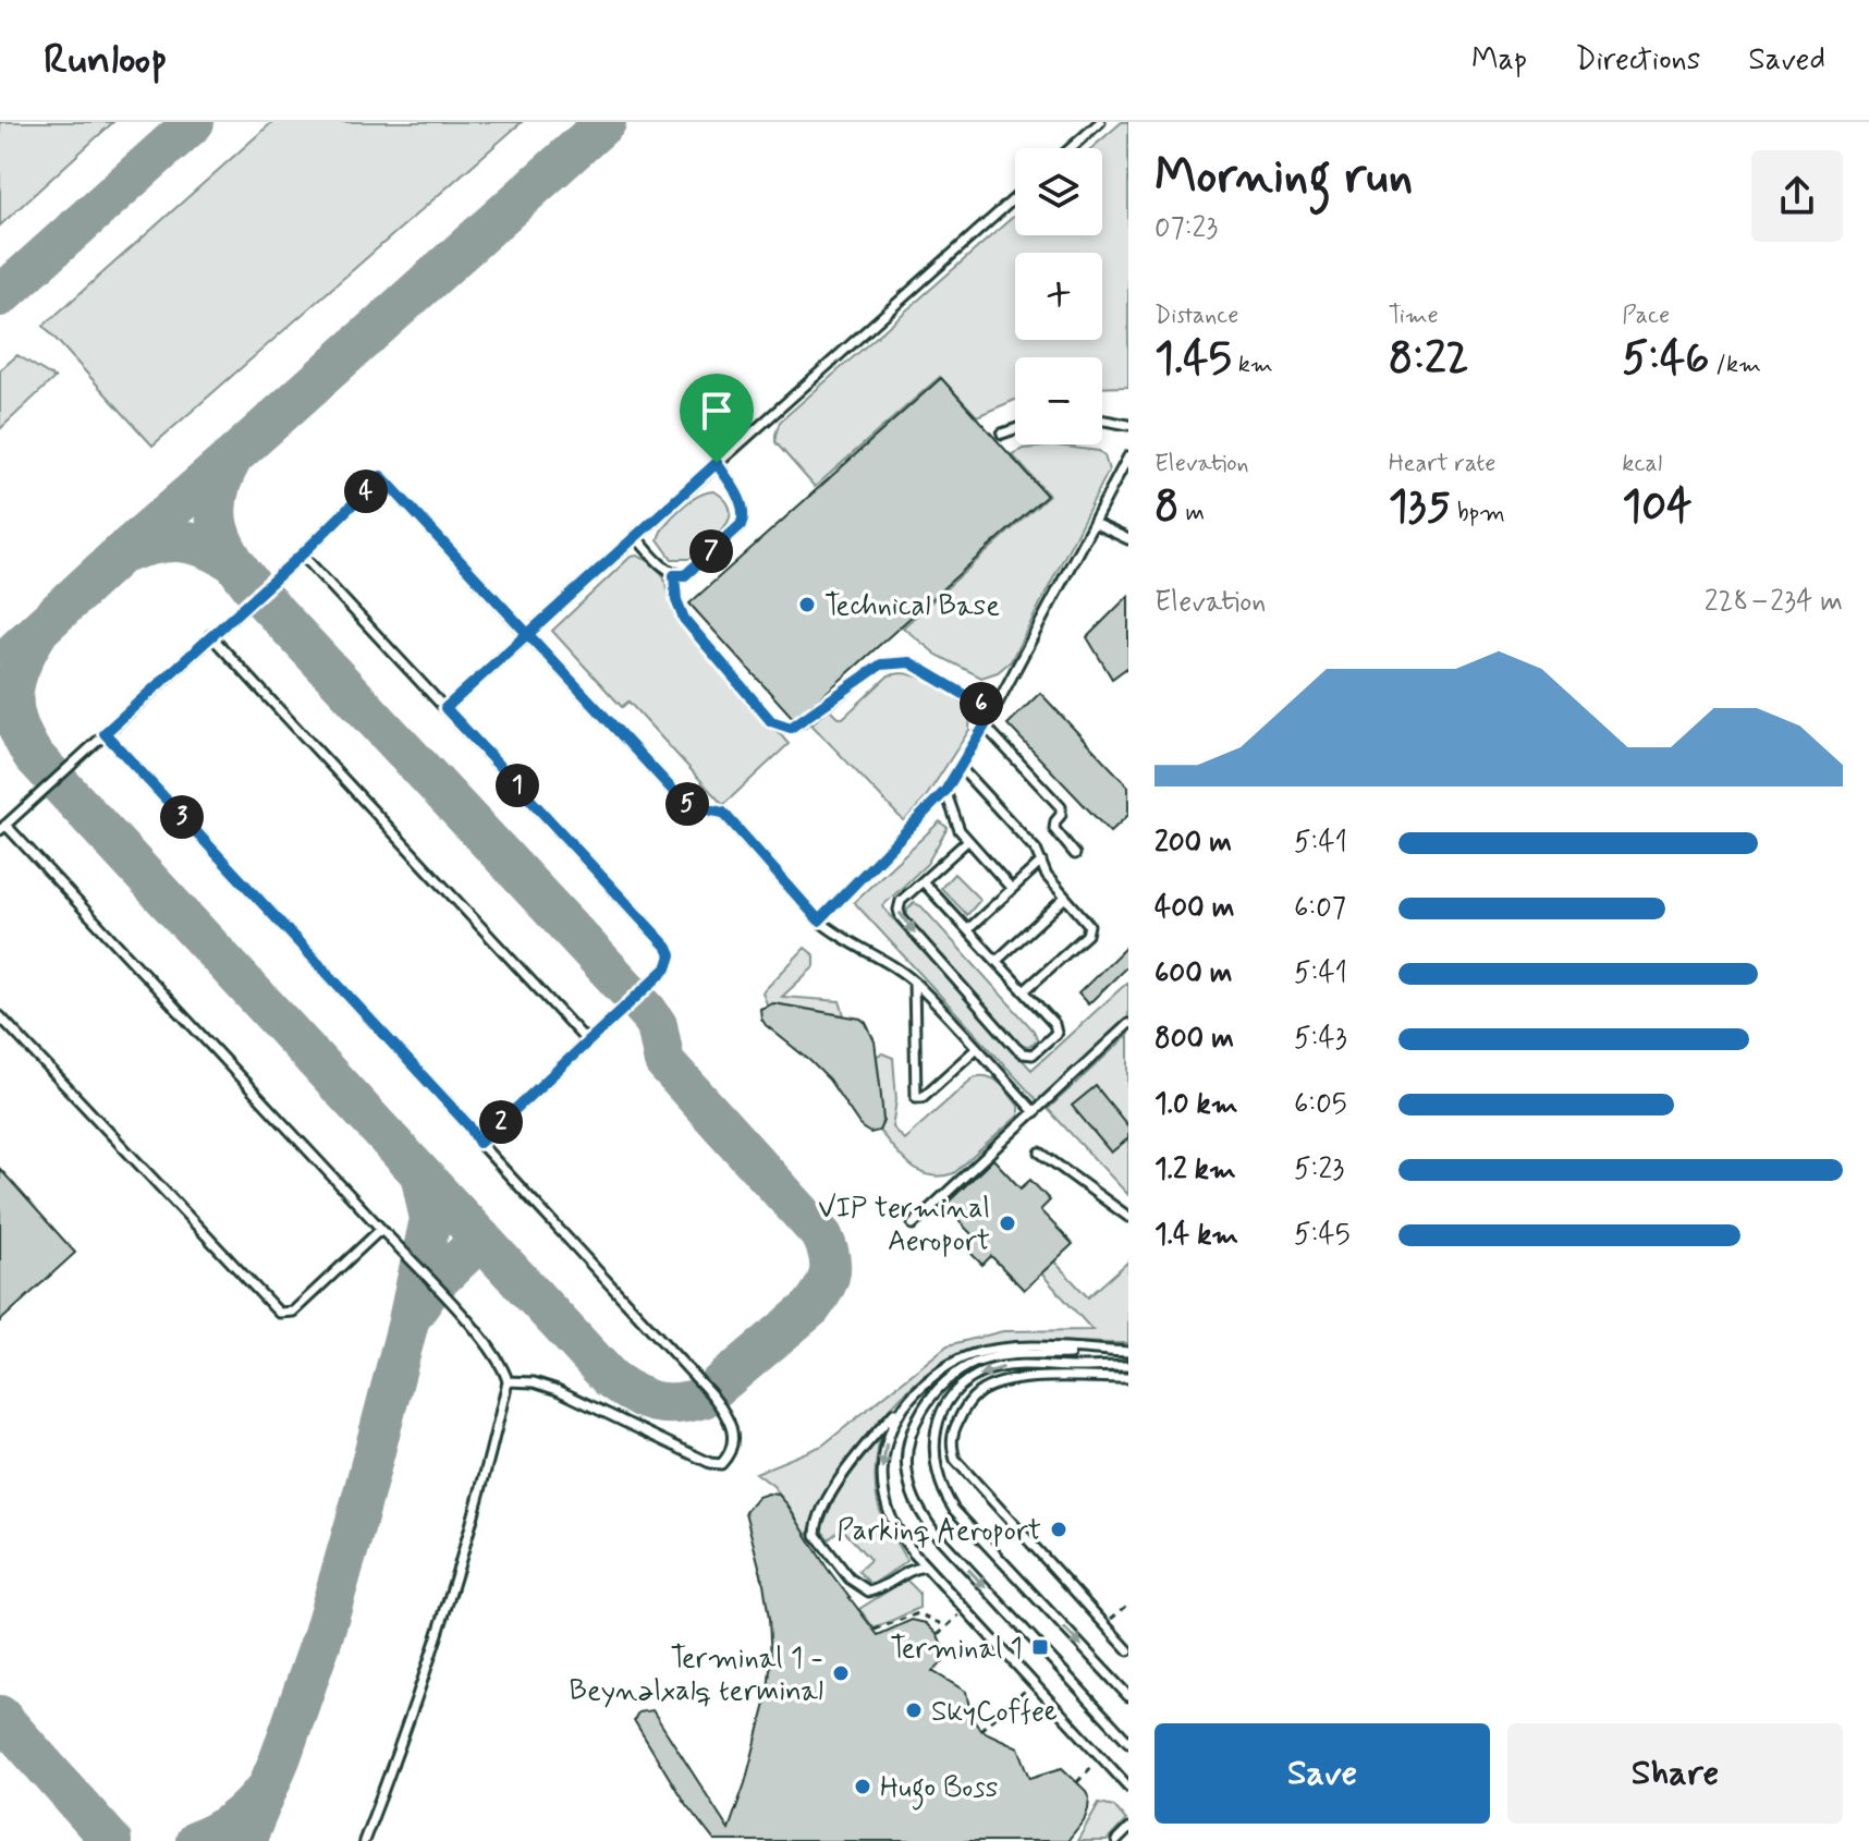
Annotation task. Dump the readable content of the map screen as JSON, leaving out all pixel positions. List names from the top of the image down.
{
  "places": {
    "other": [
      "Technical Base",
      "VIP terminal Aeroport",
      "Parkinq Aeroport",
      "Terminal 1 - Beynəlxalq terminal",
      "SkyCoffee",
      "Hugo Boss"
    ],
    "transit": ["Terminal 1"]
  },
  "page": {
    "header": "Runloop",
    "nav": ["Map", "Directions", "Saved"],
    "heading": ["Morning run", "07:23"],
    "map_buttons": ["+", "−"],
    "stats": [
      ["Distance", "1.45 km"],
      ["Time", "8:22"],
      ["Pace", "5:46 /km"],
      ["Elevation", "8 m"],
      ["Heart rate", "135 bpm"],
      ["kcal", "104"]
    ],
    "pins": [
      "4",
      "7",
      "6",
      "1",
      "5",
      "3",
      "2"
    ],
    "chart": ["Elevation", "228–234 m"],
    "list": [
      {
        "name": "200 m",
        "note": "5:41"
      },
      {
        "name": "400 m",
        "note": "6:07"
      },
      {
        "name": "600 m",
        "note": "5:41"
      },
      {
        "name": "800 m",
        "note": "5:43"
      },
      {
        "name": "1.0 km",
        "note": "6:05"
      },
      {
        "name": "1.2 km",
        "note": "5:23"
      },
      {
        "name": "1.4 km",
        "note": "5:45"
      }
    ],
    "buttons": ["Save", "Share"]
  }
}
